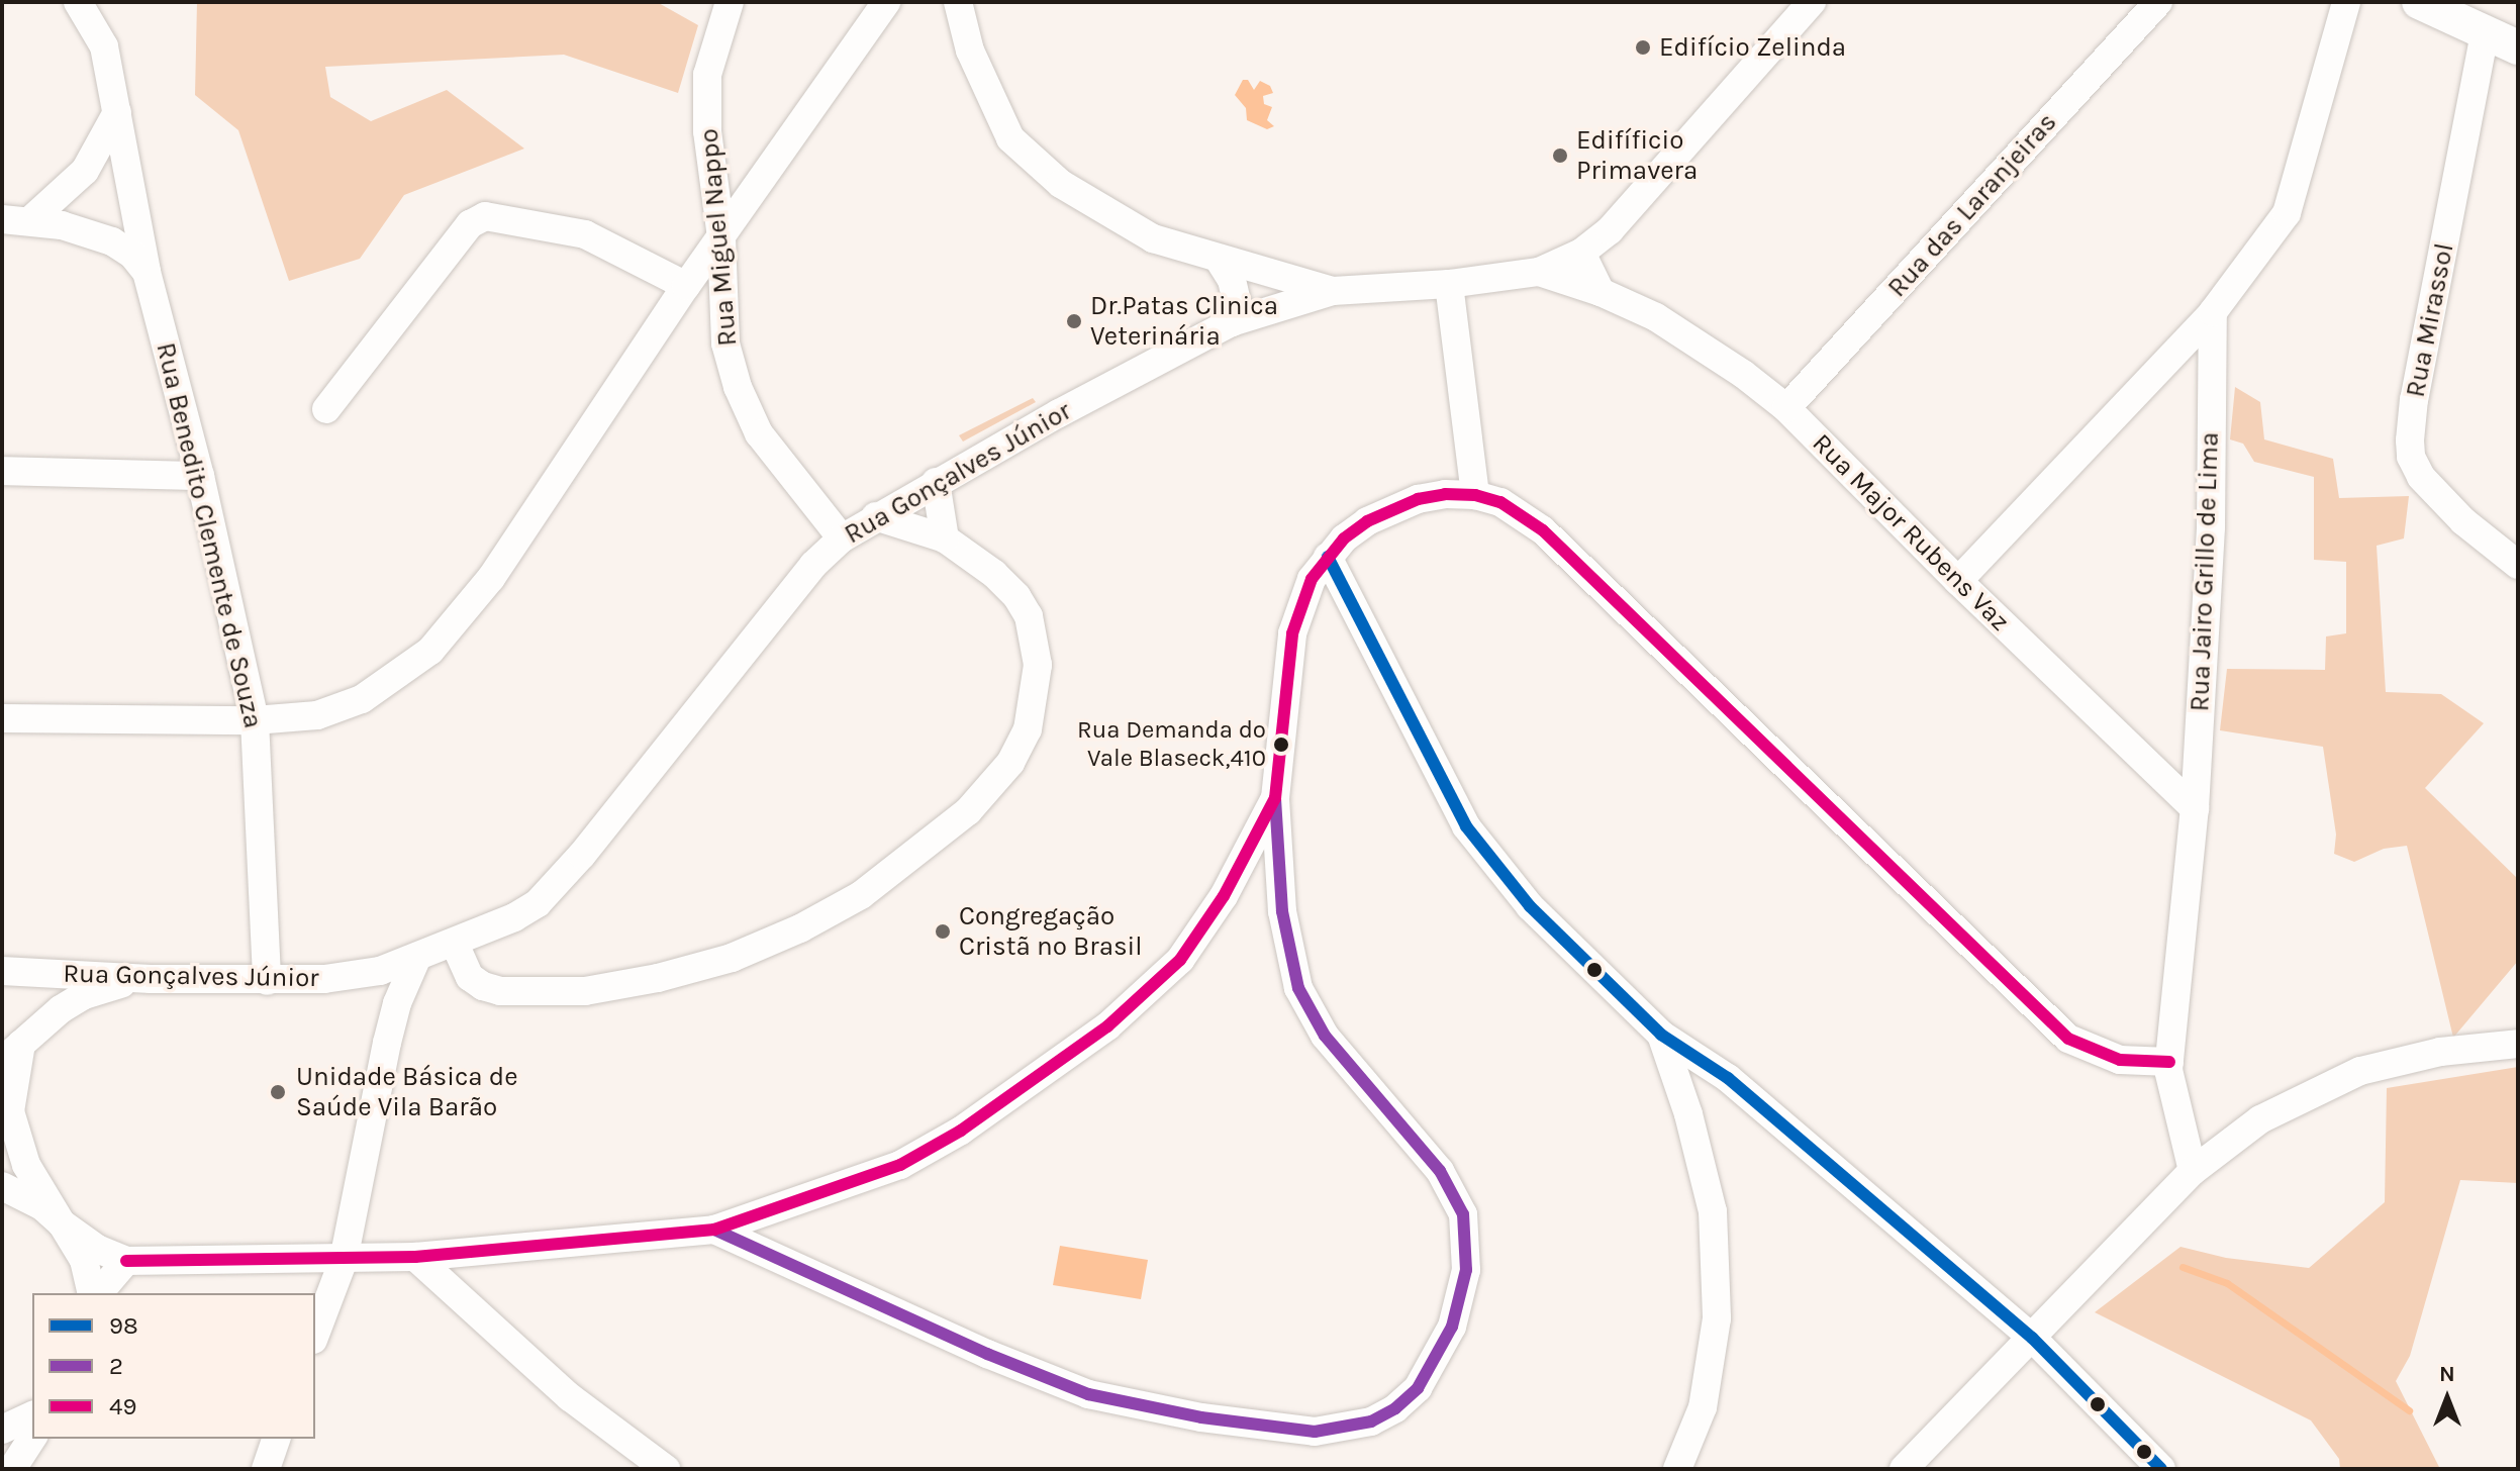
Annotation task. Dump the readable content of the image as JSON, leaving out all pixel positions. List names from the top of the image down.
{
  "streets": {
    "street": [
      "Rua das Laranjeiras",
      "Rua Miguel Nappo",
      "Rua Mirassol",
      "Rua Gonçalves Júnior",
      "Rua Major Rubens Vaz",
      "Rua Benedito Clemente de Souza",
      "Rua Jairo Grillo de Lima"
    ]
  },
  "crossings": [
    ["Rua das Laranjeiras", "Rua Major Rubens Vaz"],
    ["Rua Miguel Nappo", "Rua Gonçalves Júnior"],
    ["Rua Gonçalves Júnior", "Rua Major Rubens Vaz"],
    ["Rua Gonçalves Júnior", "Rua Benedito Clemente de Souza"],
    ["Rua Major Rubens Vaz", "Rua Jairo Grillo de Lima"]
  ],
  "places": [
    "Edifício Zelinda",
    "Edifíficio Primavera",
    "Dr.Patas Clinica Veterinária",
    "Rua Demanda do Vale Blaseck,410",
    "Congregação Cristã no Brasil",
    "Unidade Básica de Saúde Vila Barão"
  ],
  "lines": ["transit line 49", "transit line 98", "transit line 2"],
  "legend": ["98", "2", "49"],
  "north": "top"
}
